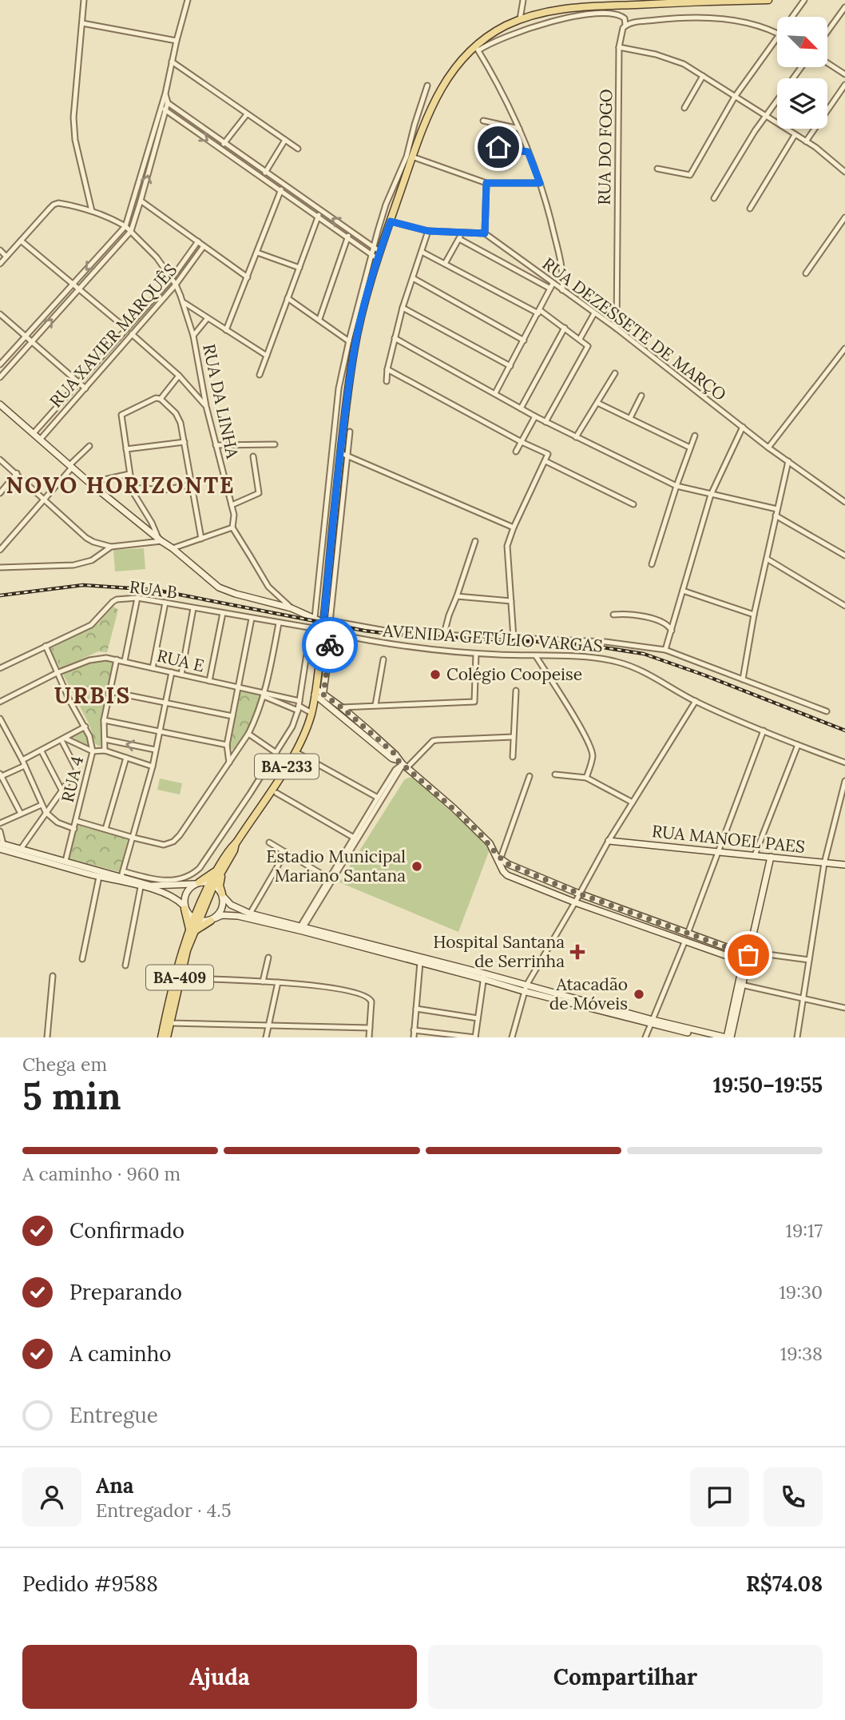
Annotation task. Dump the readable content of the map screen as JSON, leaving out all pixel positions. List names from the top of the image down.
{
  "streets": {
    "main road": ["BA-233", "BA-409"],
    "street": [
      "RUA DO FOGO",
      "RUA DEZESSETE DE MARÇO",
      "RUA XAVIER MARQUÊS",
      "RUA DA LINHA",
      "RUA B",
      "AVENIDA GETÚLIO VARGAS",
      "RUA E",
      "RUA 4",
      "RUA MANOEL PAES"
    ]
  },
  "crossings": [
    ["RUA DO FOGO", "RUA DEZESSETE DE MARÇO"],
    ["RUA XAVIER MARQUÊS", "RUA DA LINHA"],
    ["RUA B", "AVENIDA GETÚLIO VARGAS"],
    ["RUA B", "BA-233"],
    ["RUA B", "RUA 4"],
    ["AVENIDA GETÚLIO VARGAS", "BA-233"],
    ["RUA E", "BA-233"],
    ["RUA E", "RUA 4"],
    ["BA-233", "BA-409"]
  ],
  "districts": ["NOVO HORIZONTE", "URBIS"],
  "places": {
    "other": ["Colégio Coopeise", "Estadio Municipal Mariano Santana", "Atacadão de Móveis"],
    "health": ["Hospital Santana de Serrinha"]
  },
  "north": "bottom right",
  "page": {
    "heading": ["5 min", "Chega em", "19:50–19:55"],
    "panel": [
      "Ana",
      "Entregador · 4.5",
      "Pedido #9588",
      "R$74.08"
    ],
    "bar": "A caminho · 960 m",
    "list": [
      ["Confirmado", "19:17"],
      ["Preparando", "19:30"],
      ["A caminho", "19:38"],
      "Entregue"
    ],
    "buttons": ["Ajuda", "Compartilhar"]
  }
}
